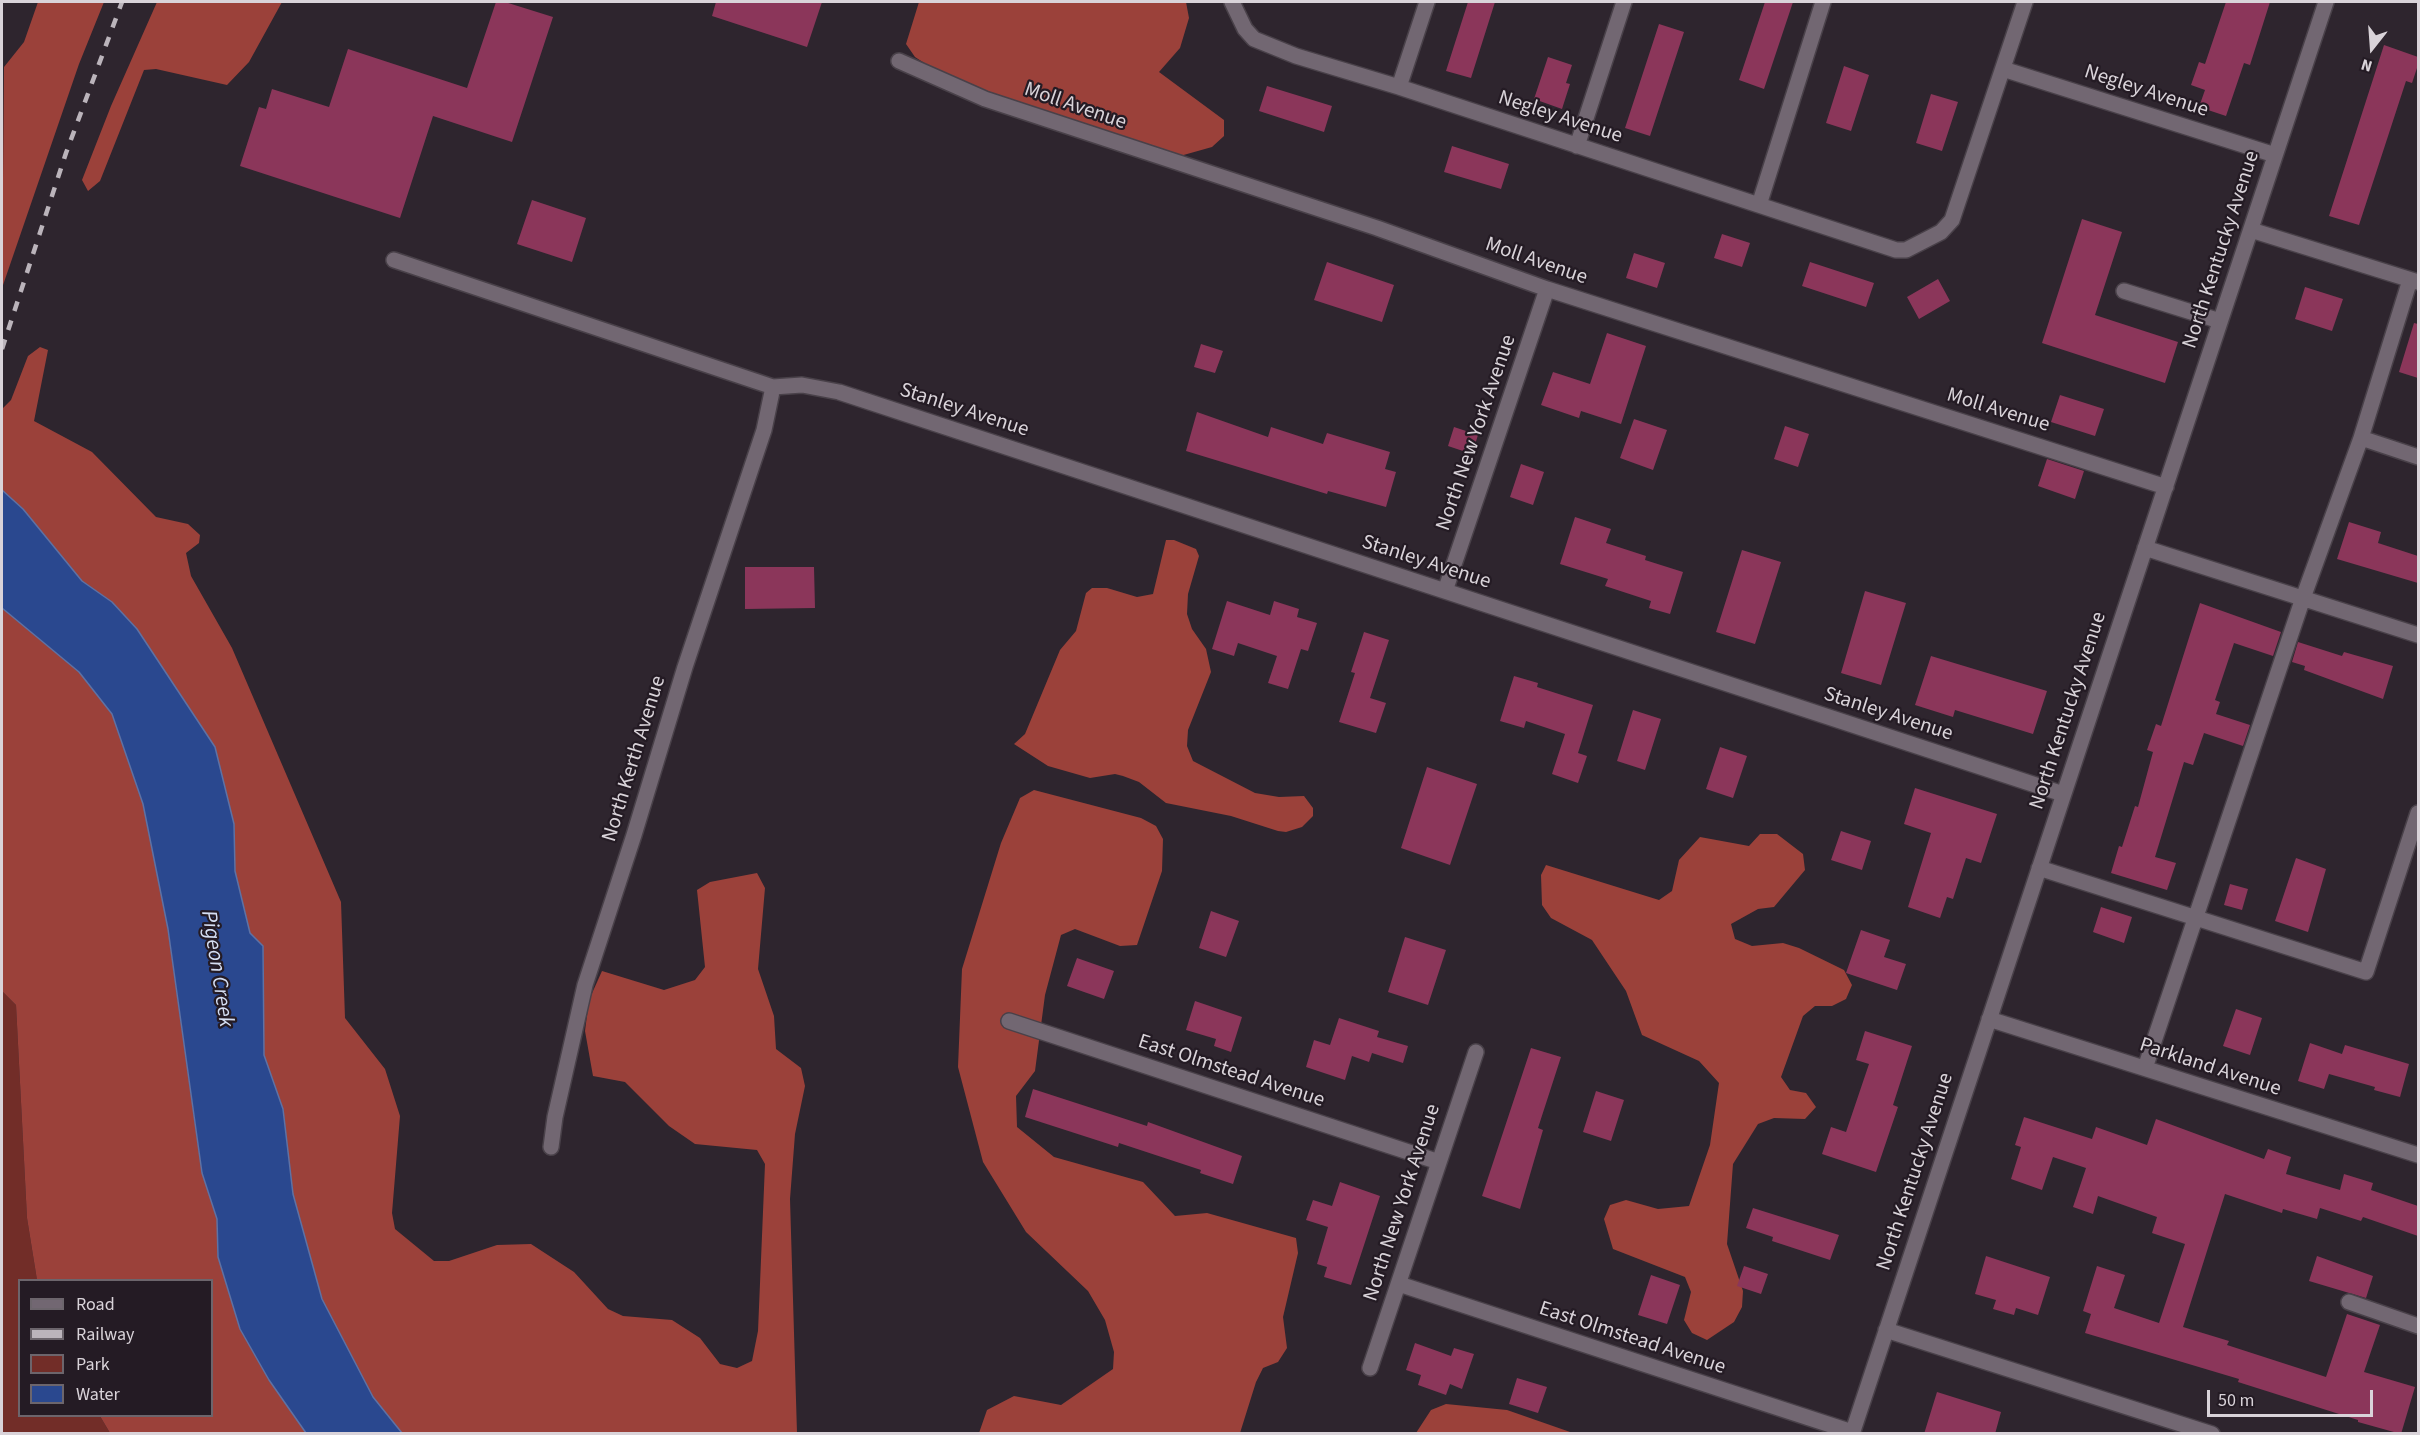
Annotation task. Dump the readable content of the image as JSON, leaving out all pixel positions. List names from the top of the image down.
{
  "streets": {
    "street": [
      "Negley Avenue",
      "Moll Avenue",
      "North Kentucky Avenue",
      "Stanley Avenue",
      "North New York Avenue",
      "North Kerth Avenue",
      "Parkland Avenue",
      "East Olmstead Avenue"
    ]
  },
  "crossings": [
    ["Negley Avenue", "North Kentucky Avenue"],
    ["Moll Avenue", "North Kentucky Avenue"],
    ["Moll Avenue", "North New York Avenue"],
    ["North Kentucky Avenue", "Stanley Avenue"],
    ["North Kentucky Avenue", "Parkland Avenue"],
    ["North Kentucky Avenue", "East Olmstead Avenue"],
    ["Stanley Avenue", "North New York Avenue"],
    ["Stanley Avenue", "North Kerth Avenue"],
    ["North New York Avenue", "East Olmstead Avenue"]
  ],
  "water": ["Pigeon Creek"],
  "legend": [
    "Road",
    "Railway",
    "Park",
    "Water"
  ],
  "scale_bar": "50 m",
  "north": "bottom"
}
